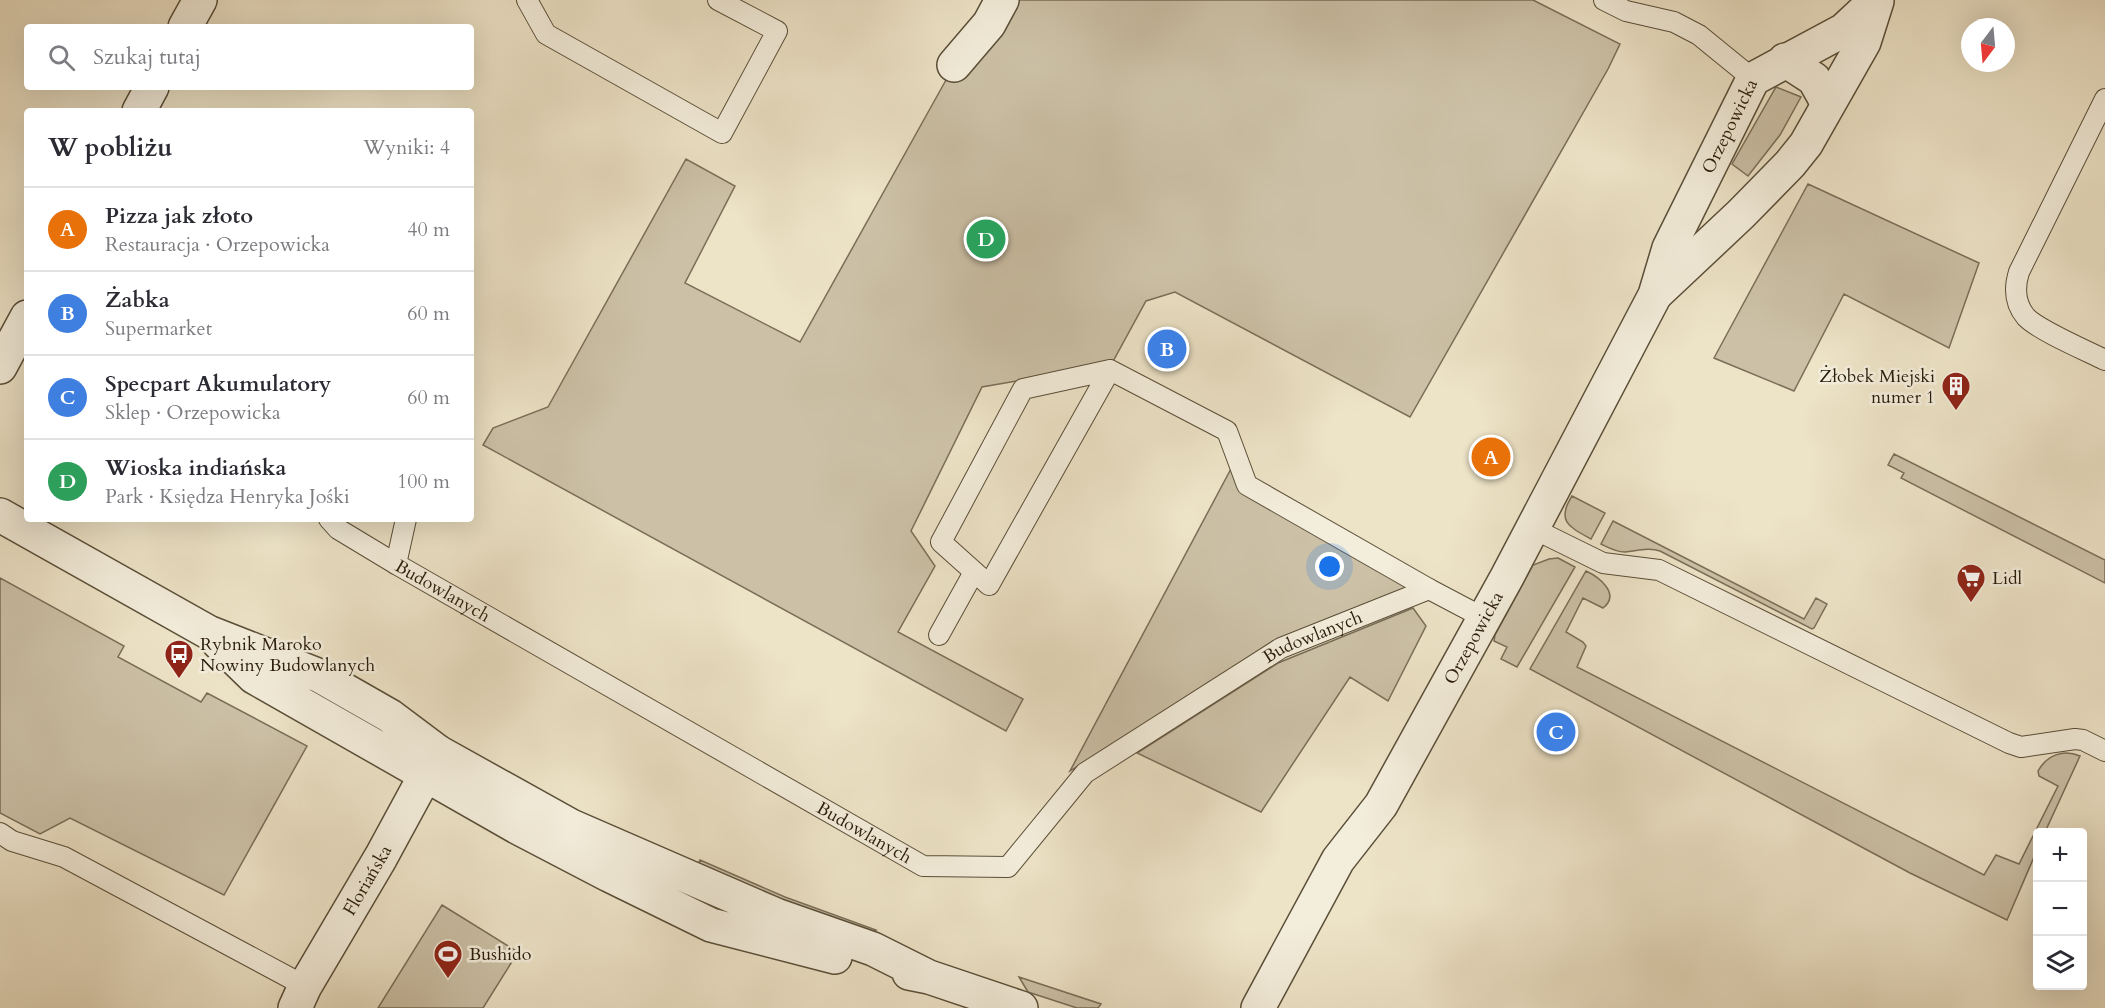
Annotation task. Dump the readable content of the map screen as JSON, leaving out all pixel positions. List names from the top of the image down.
{
  "streets": {
    "street": ["Orzepowicka", "Floriańska"],
    "lane": ["Budowlanych"]
  },
  "places": {
    "building": ["Żłobek Miejski numer 1"],
    "supermarket": ["Lidl"],
    "bus stop": ["Rybnik Maroko Nowiny Budowlanych"],
    "sports": ["Bushido"]
  },
  "north": "bottom",
  "page": {
    "search": "Szukaj tutaj",
    "heading": ["W pobliżu", "Wyniki: 4"],
    "list": [
      {
        "mark": "A",
        "name": "Pizza jak złoto",
        "note": "Restauracja · Orzepowicka",
        "value": "40 m"
      },
      {
        "mark": "B",
        "name": "Żabka",
        "note": "Supermarket",
        "value": "60 m"
      },
      {
        "mark": "C",
        "name": "Specpart Akumulatory",
        "note": "Sklep · Orzepowicka",
        "value": "60 m"
      },
      {
        "mark": "D",
        "name": "Wioska indiańska",
        "note": "Park · Księdza Henryka Jośki",
        "value": "100 m"
      }
    ],
    "pins": [
      "D",
      "B",
      "A",
      "C"
    ],
    "map_buttons": ["+", "−"]
  }
}
